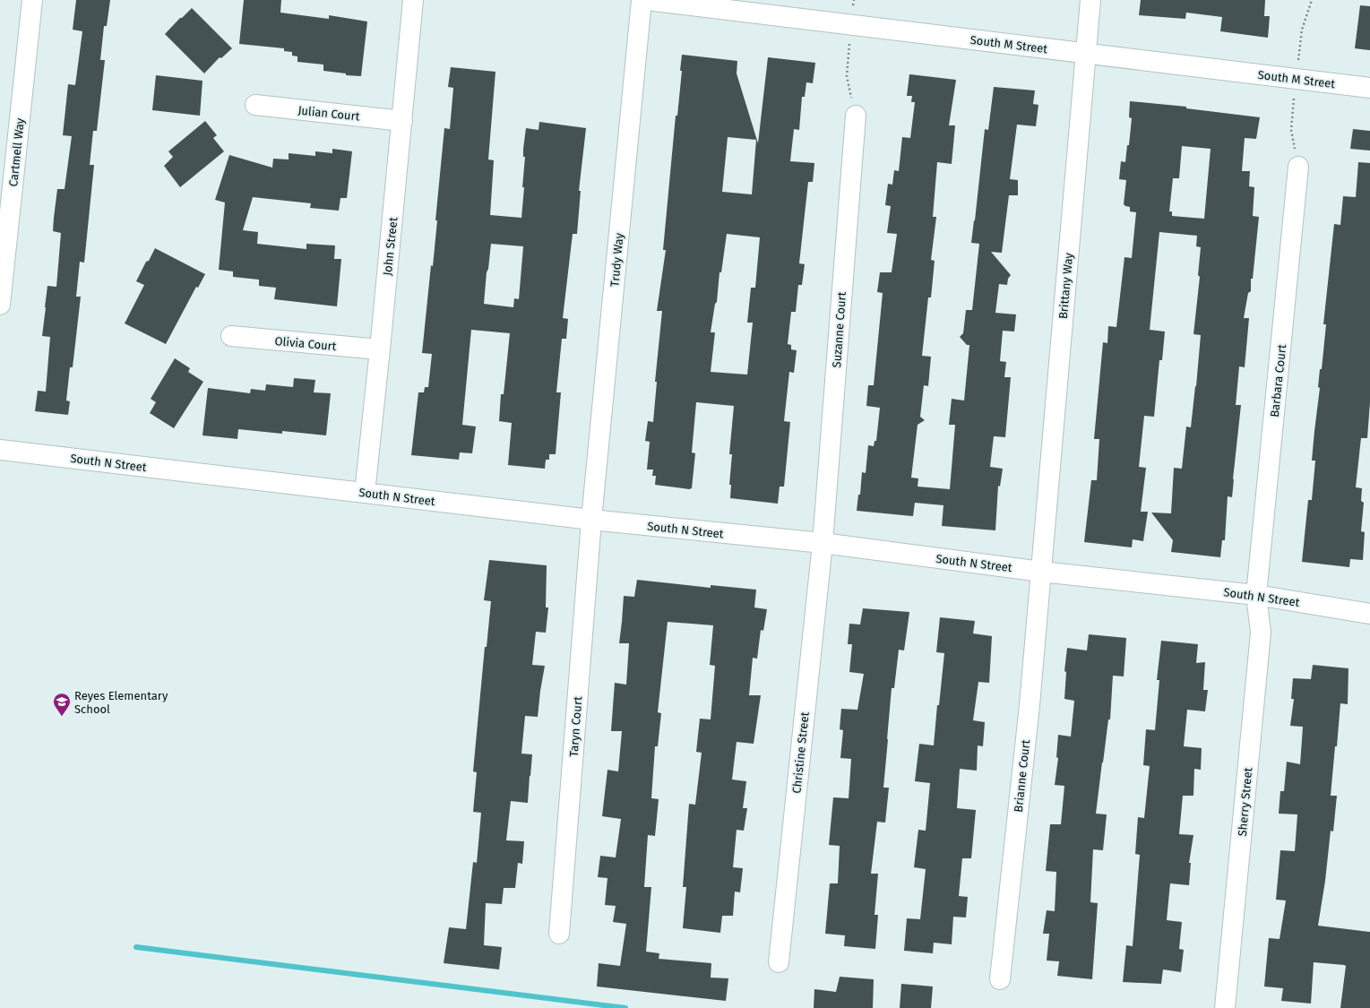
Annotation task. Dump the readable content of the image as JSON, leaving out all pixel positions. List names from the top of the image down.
{
  "streets": {
    "street": [
      "South M Street",
      "Julian Court",
      "Cartmell Way",
      "John Street",
      "Trudy Way",
      "Brittany Way",
      "Suzanne Court",
      "Olivia Court",
      "Barbara Court",
      "South N Street",
      "Taryn Court",
      "Christine Street",
      "Brianne Court",
      "Sherry Street"
    ]
  },
  "crossings": [
    ["South M Street", "Brittany Way"],
    ["Julian Court", "John Street"],
    ["John Street", "Olivia Court"],
    ["John Street", "South N Street"],
    ["Trudy Way", "South N Street"],
    ["Trudy Way", "Taryn Court"],
    ["Brittany Way", "South N Street"],
    ["Brittany Way", "Brianne Court"],
    ["Suzanne Court", "South N Street"],
    ["Suzanne Court", "Christine Street"],
    ["Barbara Court", "South N Street"],
    ["Barbara Court", "Sherry Street"],
    ["South N Street", "Taryn Court"],
    ["South N Street", "Christine Street"],
    ["South N Street", "Brianne Court"],
    ["South N Street", "Sherry Street"]
  ],
  "places": {
    "school or university": ["Reyes Elementary School"]
  }
}
